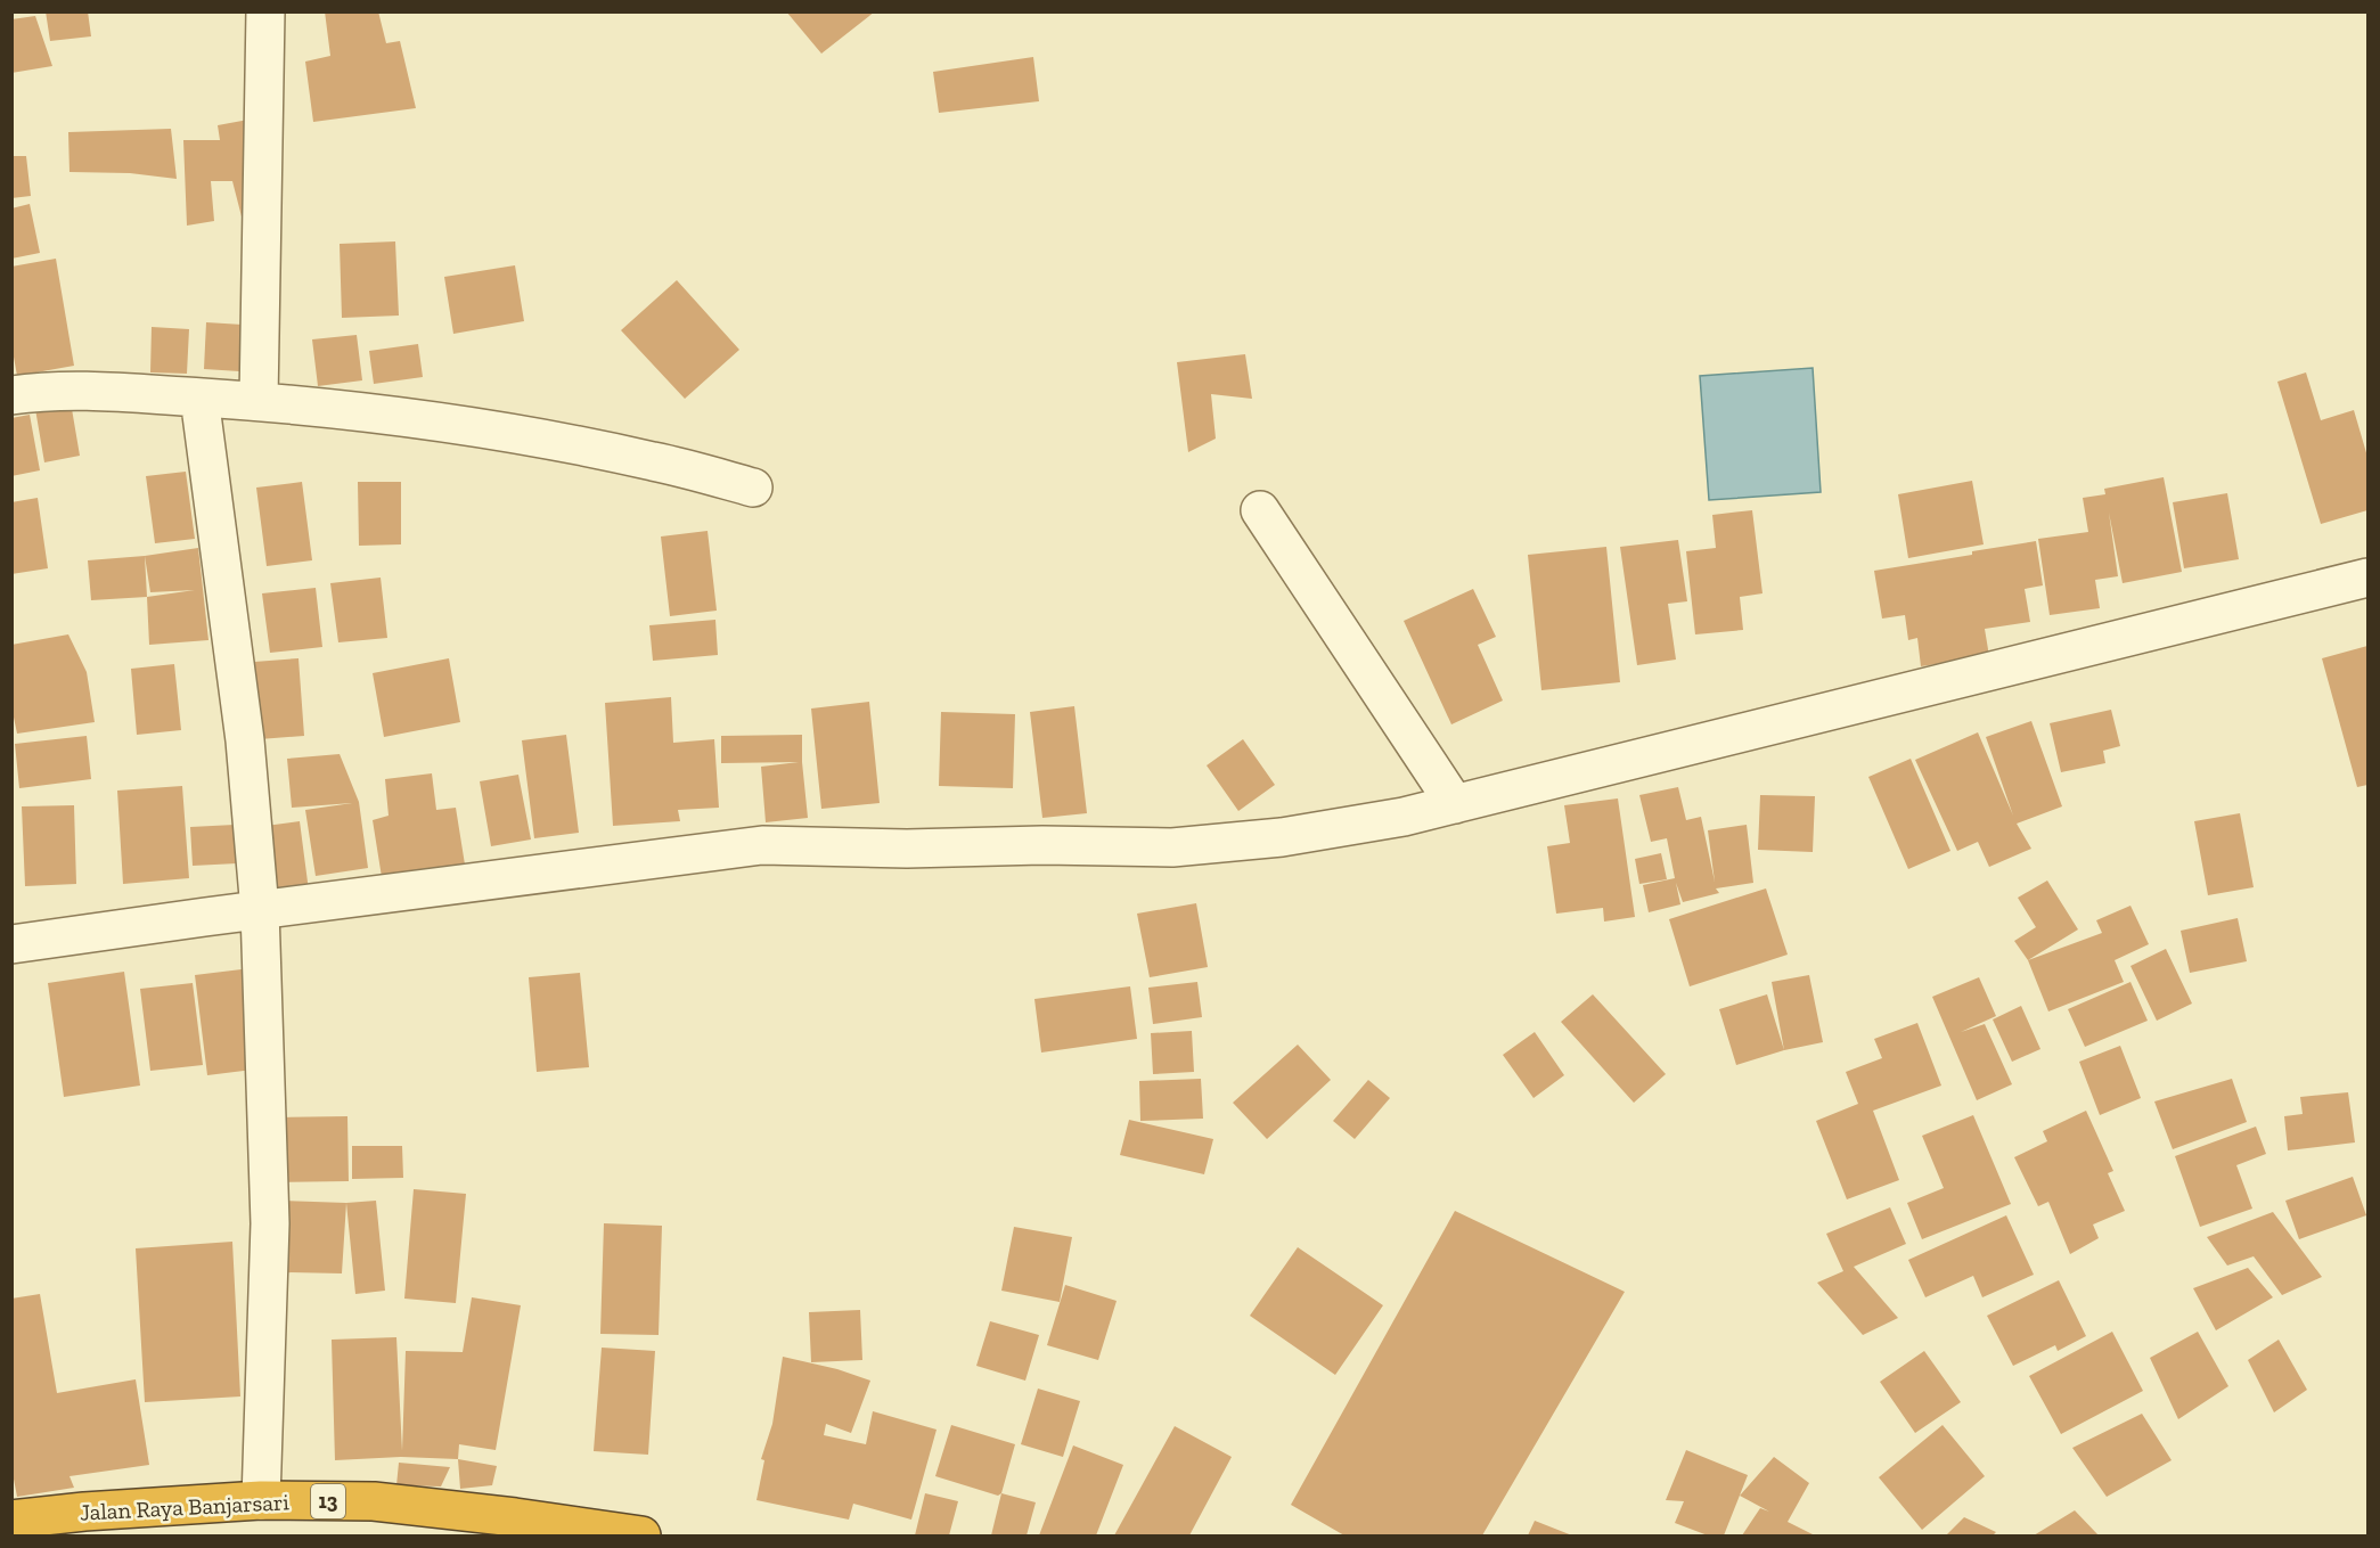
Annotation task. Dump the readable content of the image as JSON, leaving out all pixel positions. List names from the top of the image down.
{
  "streets": {
    "highway": ["13", "Jalan Raya Banjarsari"]
  }
}
